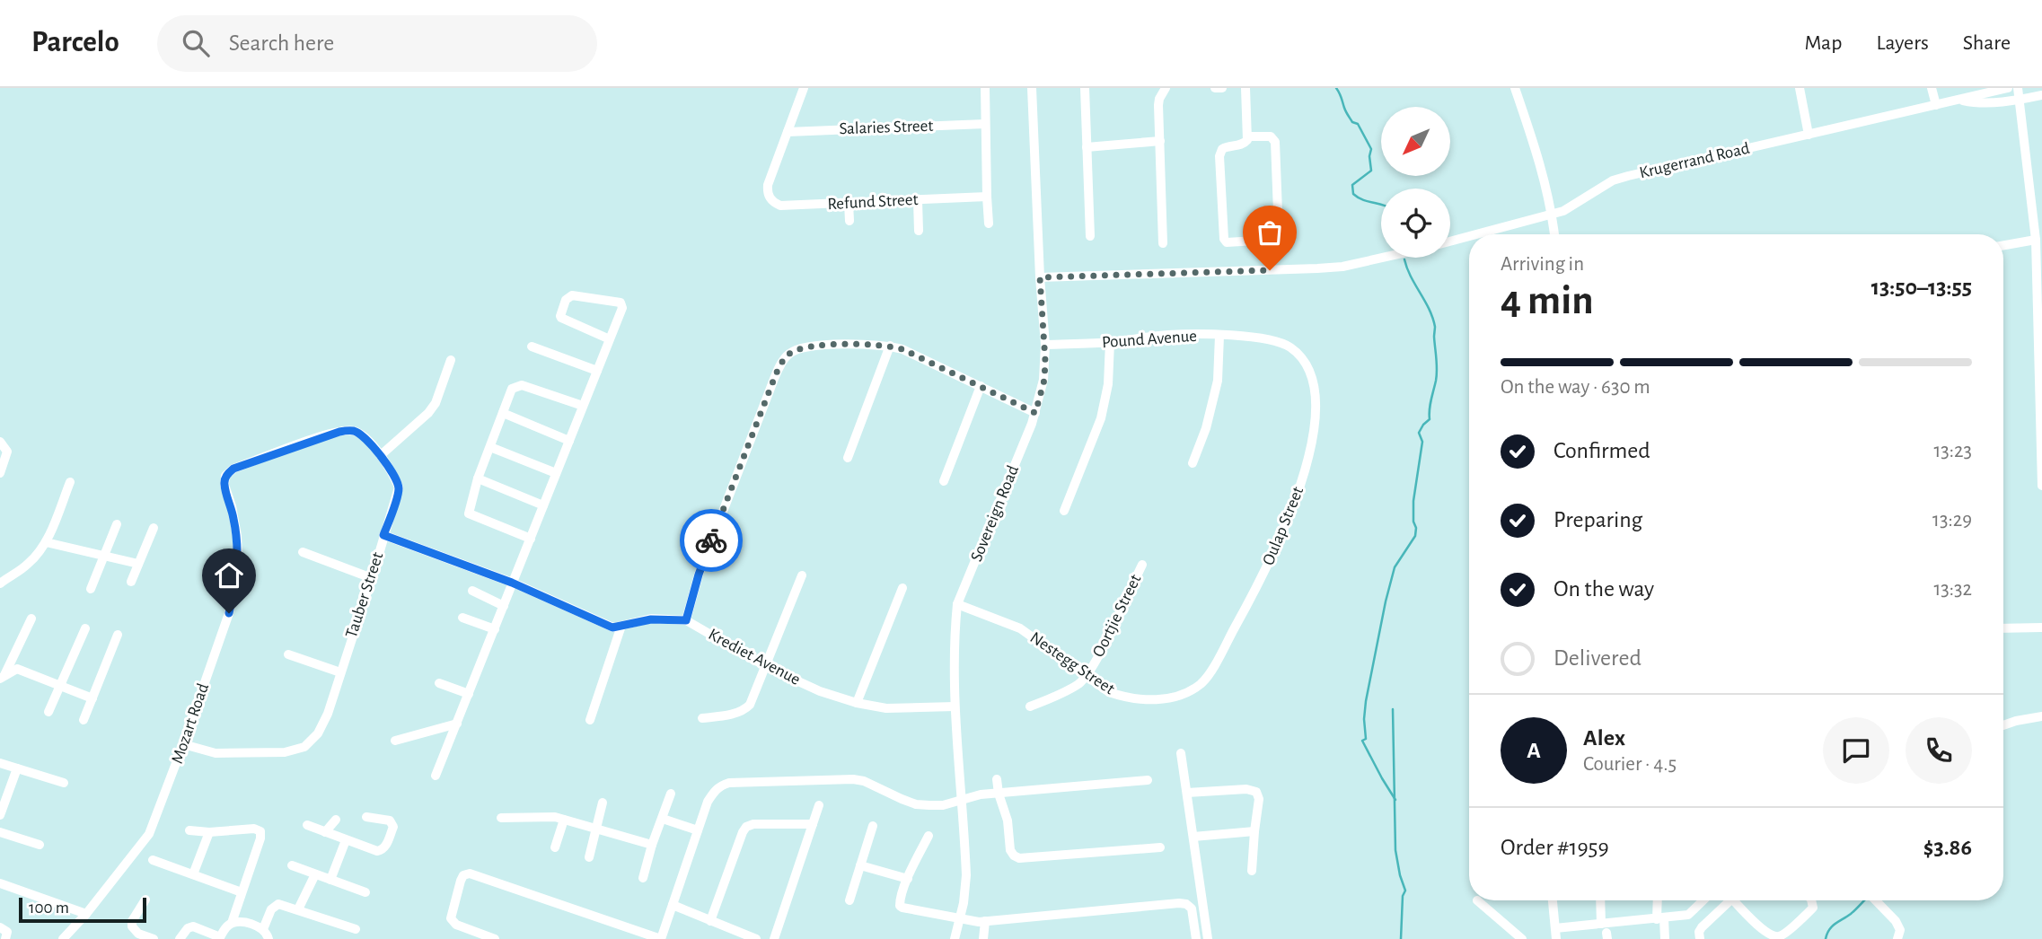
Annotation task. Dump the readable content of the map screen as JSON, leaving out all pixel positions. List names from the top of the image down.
{
  "streets": {
    "street": [
      "Salaries Street",
      "Krugerrand Road",
      "Refund Street",
      "Pound Avenue",
      "Sovereign Road",
      "Oulap Street",
      "Tauber Street",
      "Oortjie Street",
      "Krediet Avenue",
      "Nestegg Street",
      "Mozart Road"
    ]
  },
  "crossings": [
    ["Salaries Street", "Refund Street"],
    ["Pound Avenue", "Sovereign Road"],
    ["Pound Avenue", "Oulap Street"],
    ["Sovereign Road", "Krediet Avenue"],
    ["Sovereign Road", "Nestegg Street"],
    ["Oulap Street", "Nestegg Street"],
    ["Tauber Street", "Krediet Avenue"],
    ["Tauber Street", "Mozart Road"],
    ["Oortjie Street", "Nestegg Street"]
  ],
  "scale_bar": "100 m",
  "north": "bottom left",
  "page": {
    "header": "Parcelo",
    "search": "Search here",
    "nav": ["Map", "Layers", "Share"],
    "heading": ["4 min", "Arriving in", "13:50–13:55"],
    "panel": [
      "Alex",
      "Courier · 4.5",
      "Order #1959",
      "$3.86"
    ],
    "bar": "On the way · 630 m",
    "list": [
      ["Confirmed", "13:23"],
      ["Preparing", "13:29"],
      ["On the way", "13:32"],
      "Delivered"
    ],
    "round": "A",
    "scale": "100 m"
  }
}
